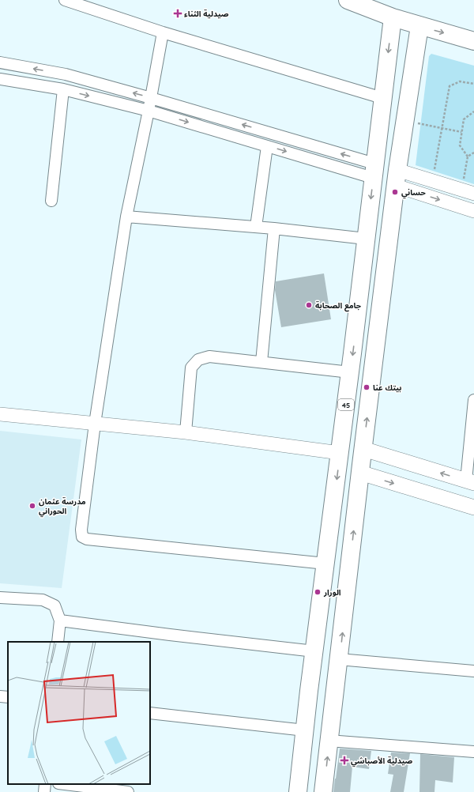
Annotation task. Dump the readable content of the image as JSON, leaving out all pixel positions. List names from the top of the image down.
{
  "streets": {
    "main road": ["45"]
  },
  "places": {
    "health": ["صيدلية الثناء", "صيدلية الأصباشي"],
    "other": [
      "حساني",
      "جامع الصحابة",
      "بيتك عنا",
      "مدرسة عثمان الحوراني",
      "الورار"
    ]
  }
}
